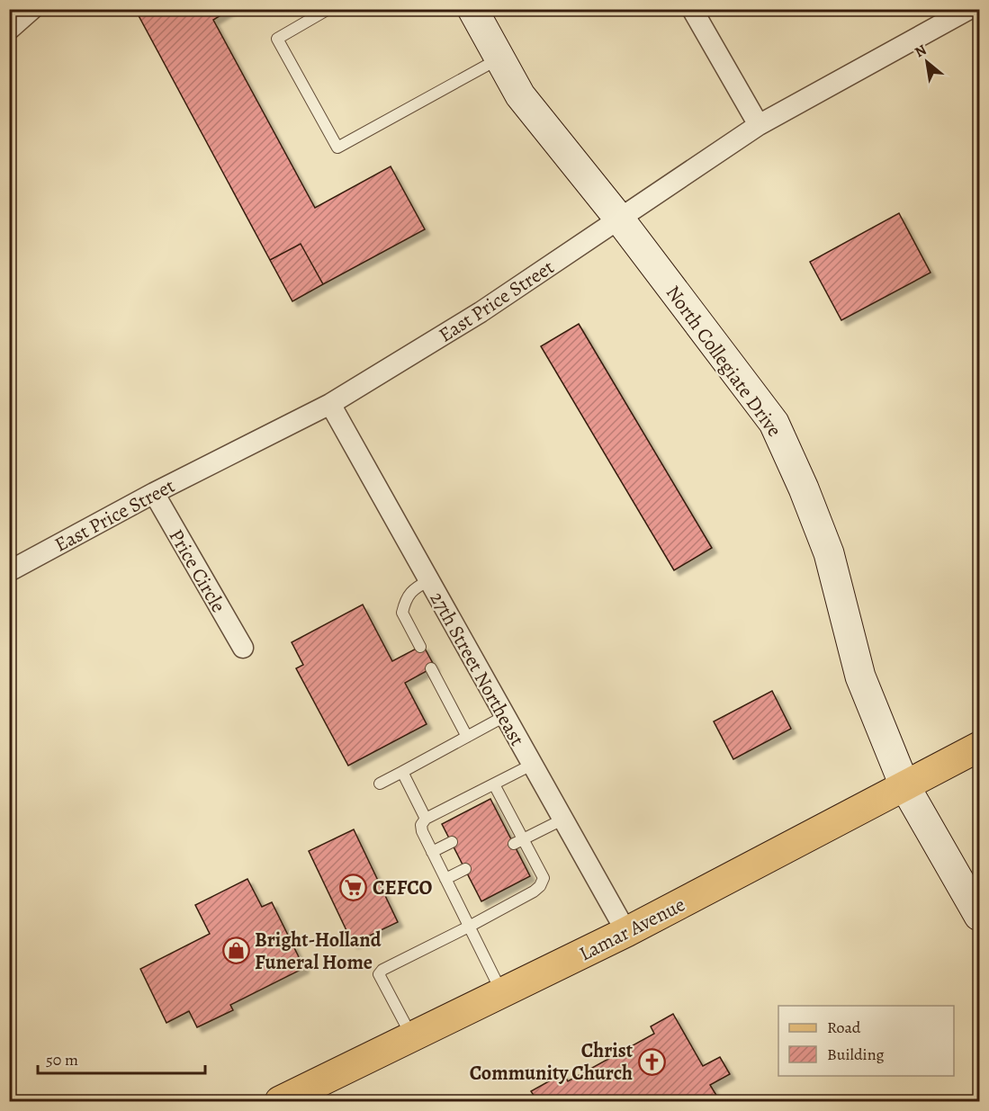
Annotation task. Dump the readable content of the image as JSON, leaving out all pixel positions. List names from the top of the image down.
{
  "streets": {
    "main road": ["North Collegiate Drive", "Lamar Avenue"],
    "street": ["East Price Street", "Price Circle", "27th Street Northeast"]
  },
  "crossings": [
    ["East Price Street", "North Collegiate Drive"],
    ["East Price Street", "Price Circle"],
    ["East Price Street", "27th Street Northeast"],
    ["North Collegiate Drive", "Lamar Avenue"],
    ["27th Street Northeast", "Lamar Avenue"]
  ],
  "places": {
    "supermarket": ["CEFCO"],
    "shop": ["Bright-Holland Funeral Home"],
    "church": ["Christ Community Church"]
  },
  "legend": ["Road", "Building"],
  "scale_bar": "50 m",
  "north": "top left"
}
